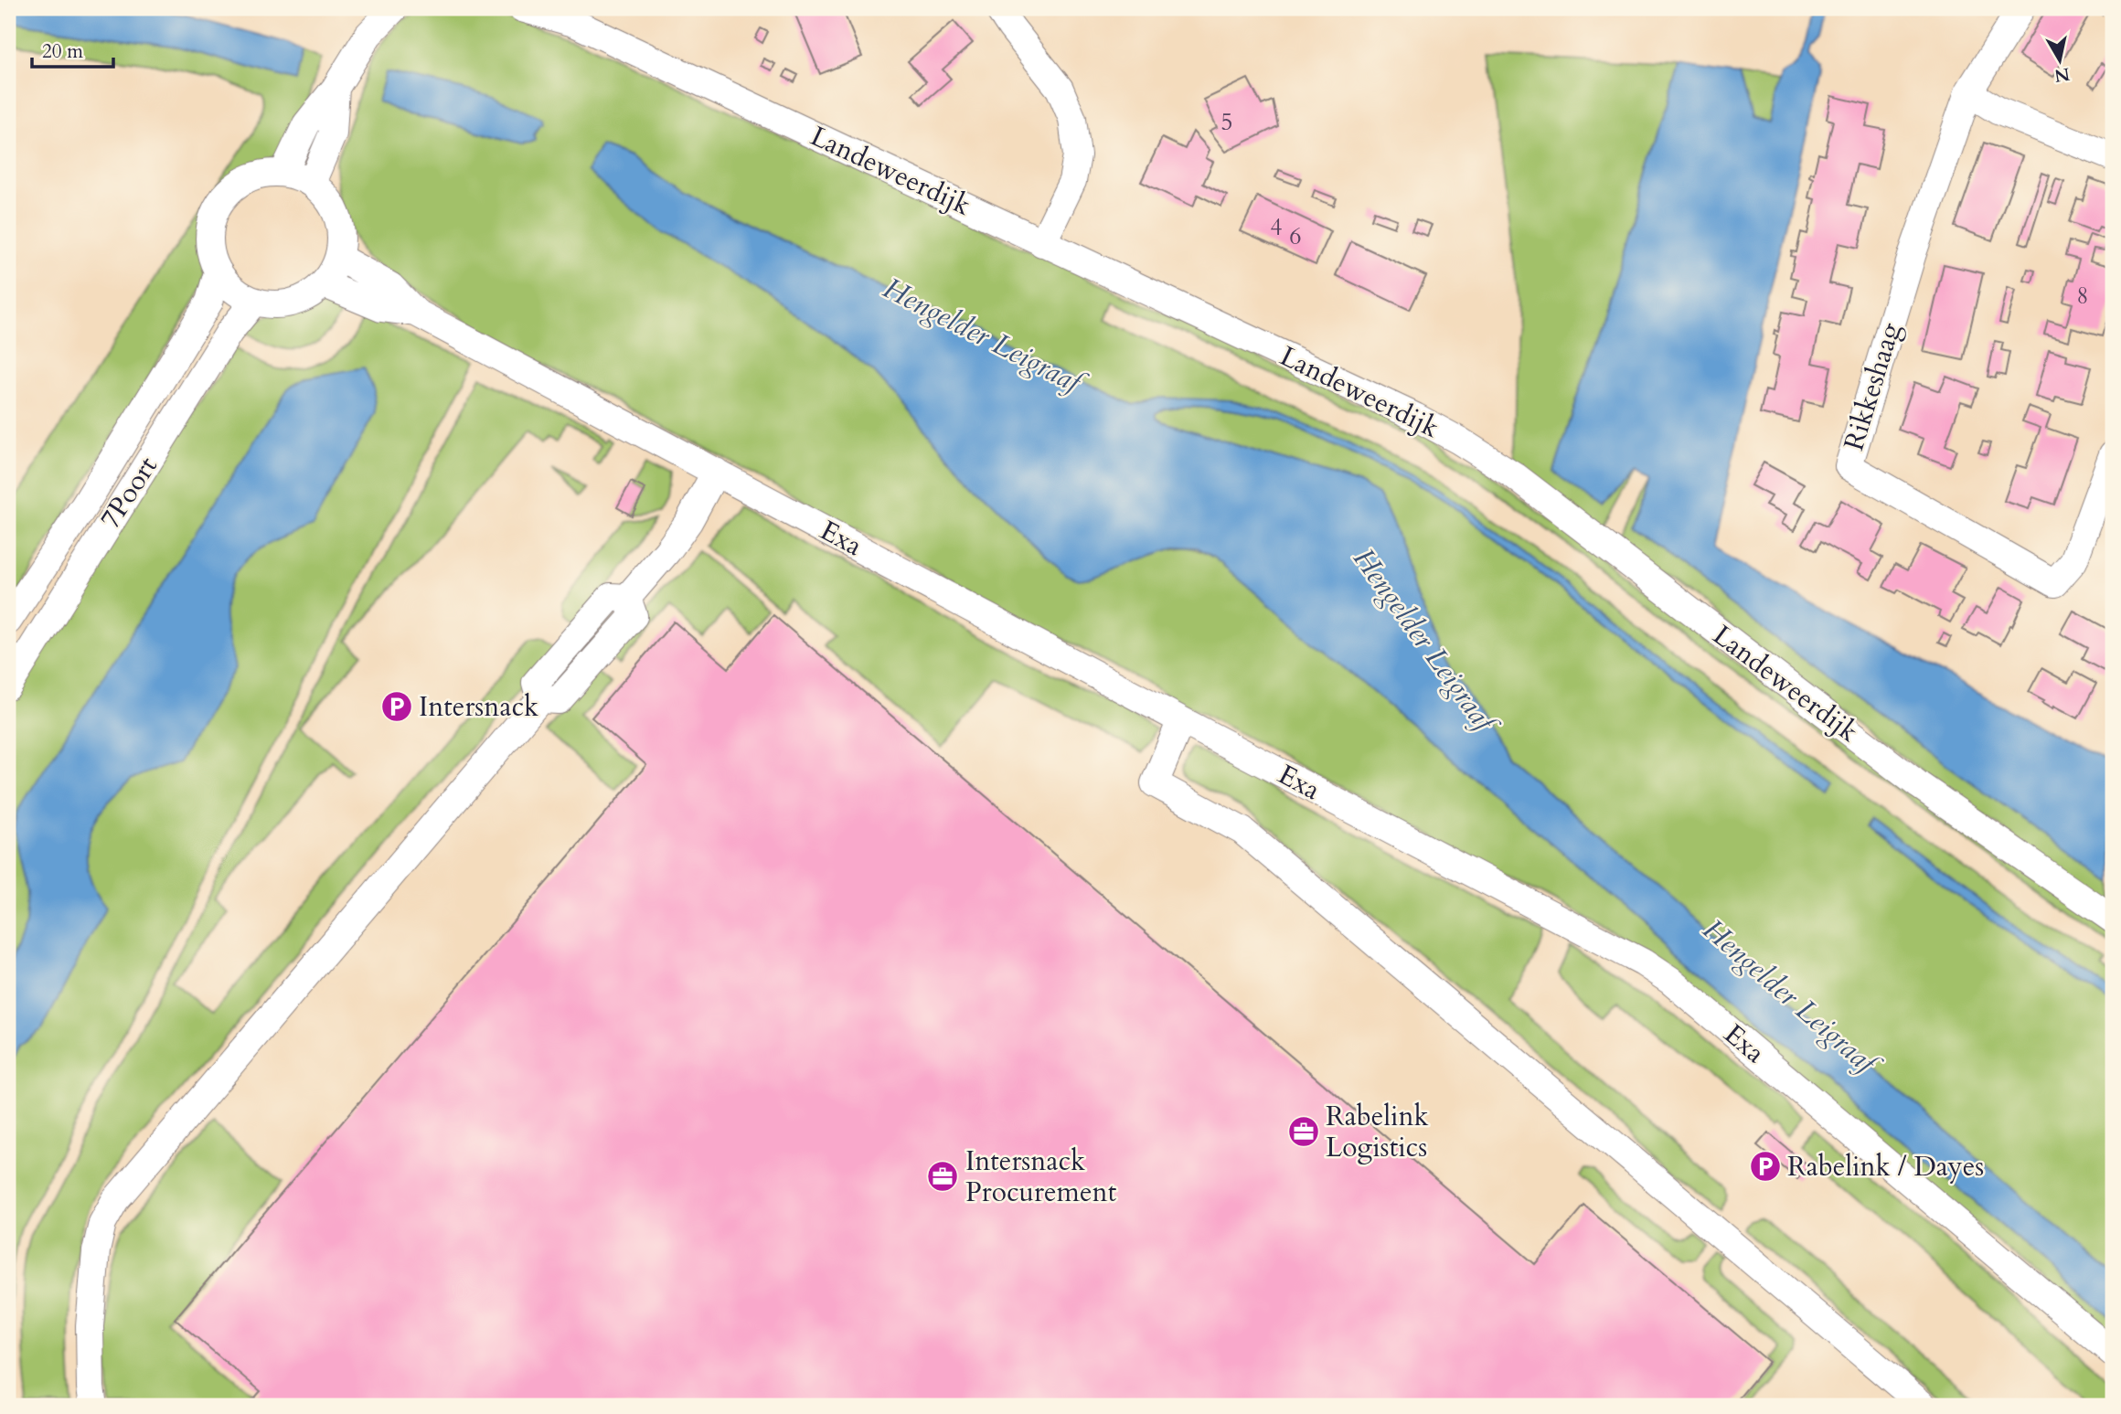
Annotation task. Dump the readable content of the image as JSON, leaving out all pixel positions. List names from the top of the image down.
{
  "streets": {
    "street": [
      "Landeweerdijk",
      "Rikkeshaag",
      "7Poort",
      "Exa"
    ]
  },
  "water": ["Hengelder Leigraaf"],
  "places": {
    "parking": ["Intersnack", "Rabelink / Dayes"],
    "office": ["Rabelink Logistics", "Intersnack Procurement"]
  },
  "house_numbers": [
    "5",
    "4",
    "6",
    "8"
  ],
  "scale_bar": "20 m",
  "north": "bottom"
}
